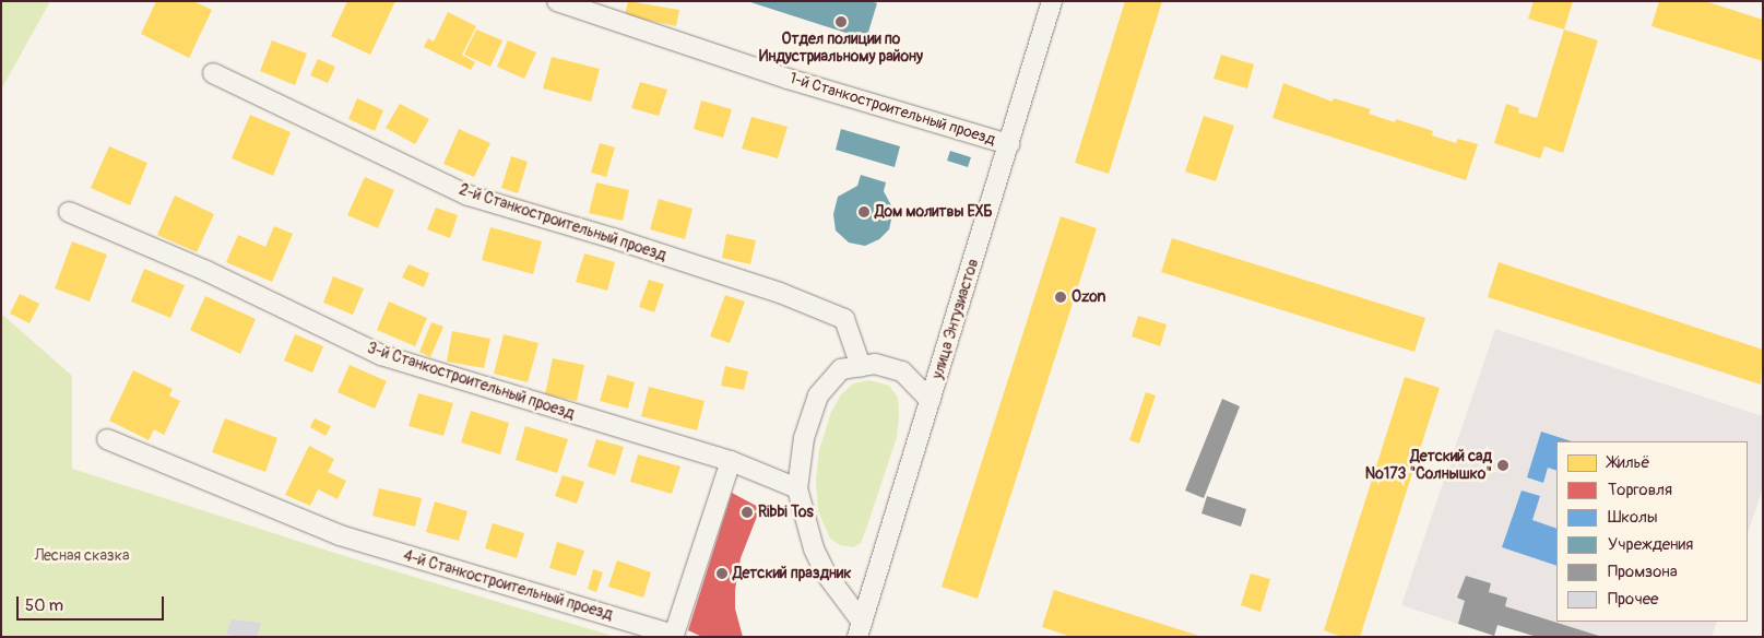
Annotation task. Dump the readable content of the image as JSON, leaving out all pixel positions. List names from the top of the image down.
{
  "streets": {
    "street": [
      "1-й Станкостроительный проезд",
      "2-й Станкостроительный проезд",
      "улица Энтузиастов",
      "3-й Станкостроительный проезд",
      "4-й Станкостроительный проезд"
    ]
  },
  "crossings": [
    ["1-й Станкостроительный проезд", "улица Энтузиастов"],
    ["3-й Станкостроительный проезд", "4-й Станкостроительный проезд"]
  ],
  "parks": ["Лесная сказка"],
  "places": [
    "Отдел полиции по Индустриальному району",
    "Дом молитвы ЕХБ",
    "Ozon",
    "Детский сад №173 \"Солнышко\"",
    "Ribbi Tos",
    "Детский праздник"
  ],
  "legend": [
    "Жильё",
    "Торговля",
    "Школы",
    "Учреждения",
    "Промзона",
    "Прочее"
  ],
  "scale_bar": "50 m"
}
